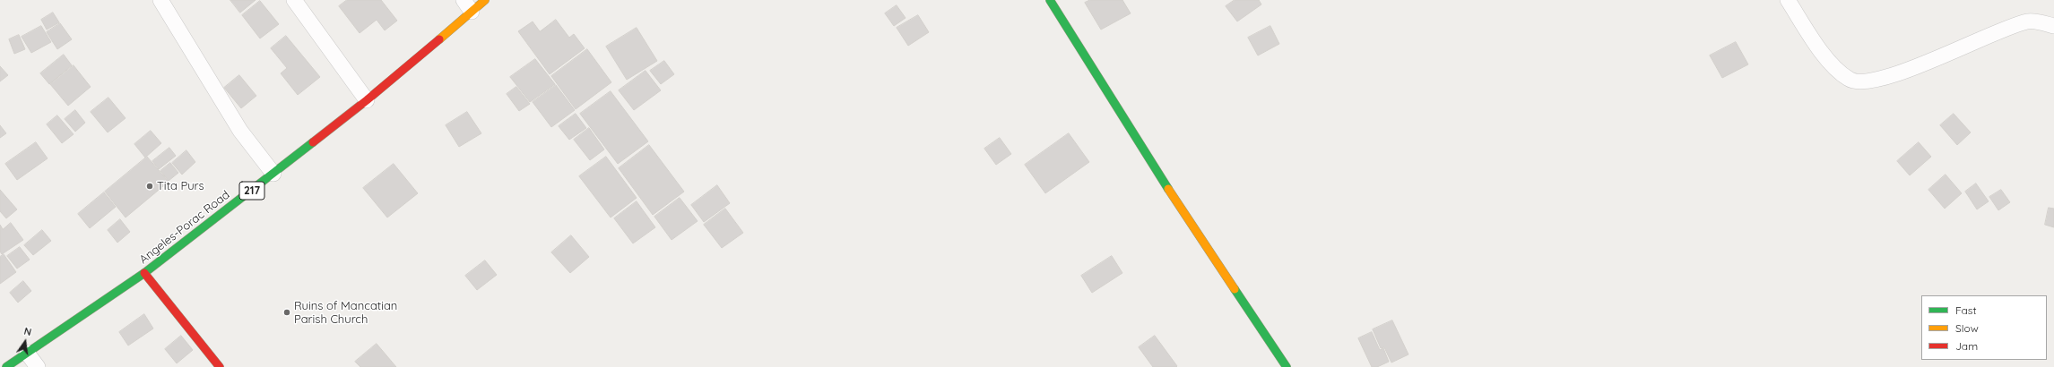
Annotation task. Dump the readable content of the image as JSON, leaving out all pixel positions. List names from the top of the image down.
{
  "streets": {
    "main road": ["217", "Angeles-Porac Road"]
  },
  "places": ["Tita Purs", "Ruins of Mancatian Parish Church"],
  "legend": ["Fast", "Slow", "Jam"],
  "north": "top"
}
